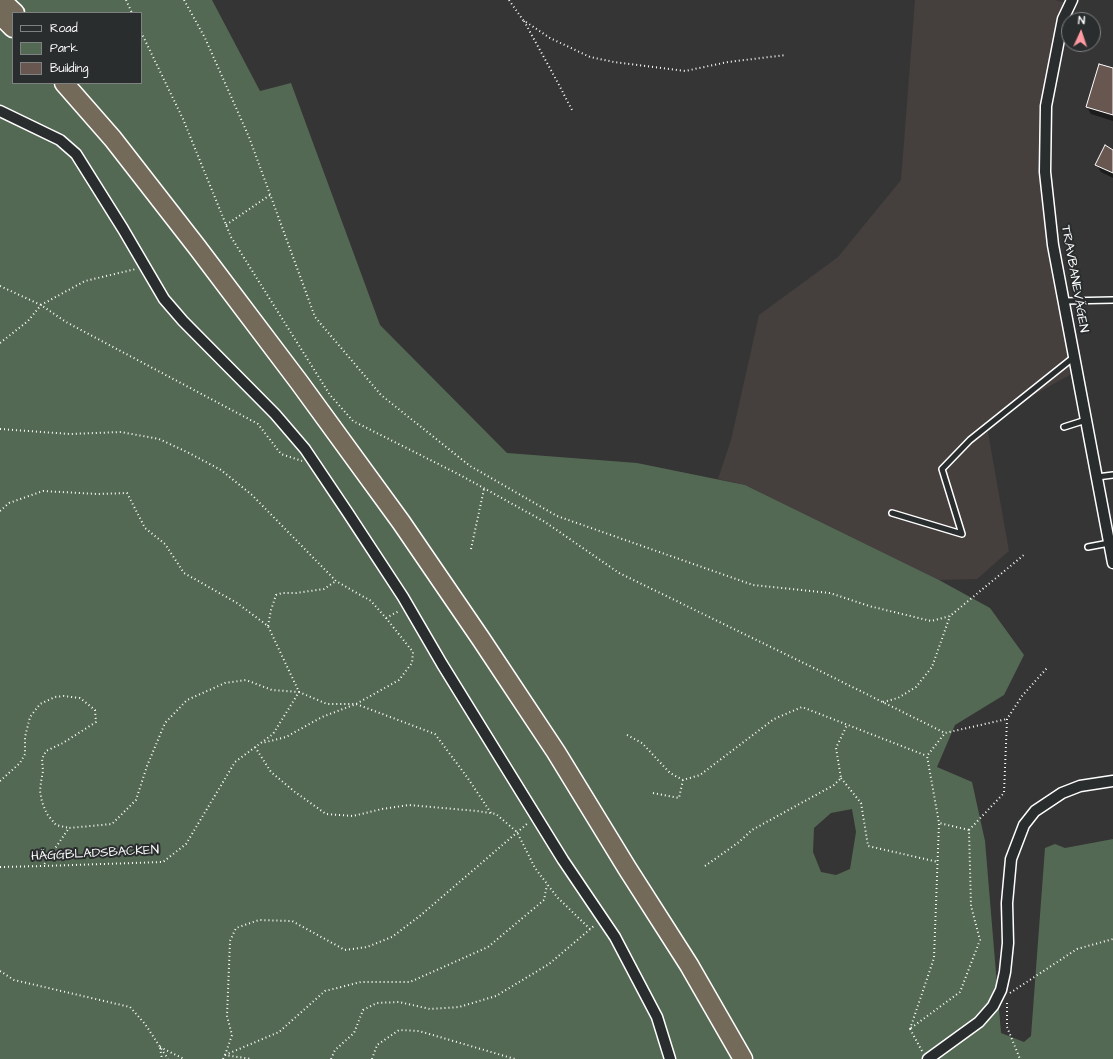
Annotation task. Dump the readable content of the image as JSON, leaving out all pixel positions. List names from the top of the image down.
{
  "streets": {
    "street": ["TRAVBANEVÄGEN"],
    "path": ["HÄGGBLADSBACKEN"]
  },
  "legend": ["Road", "Park", "Building"],
  "north": "top"
}
